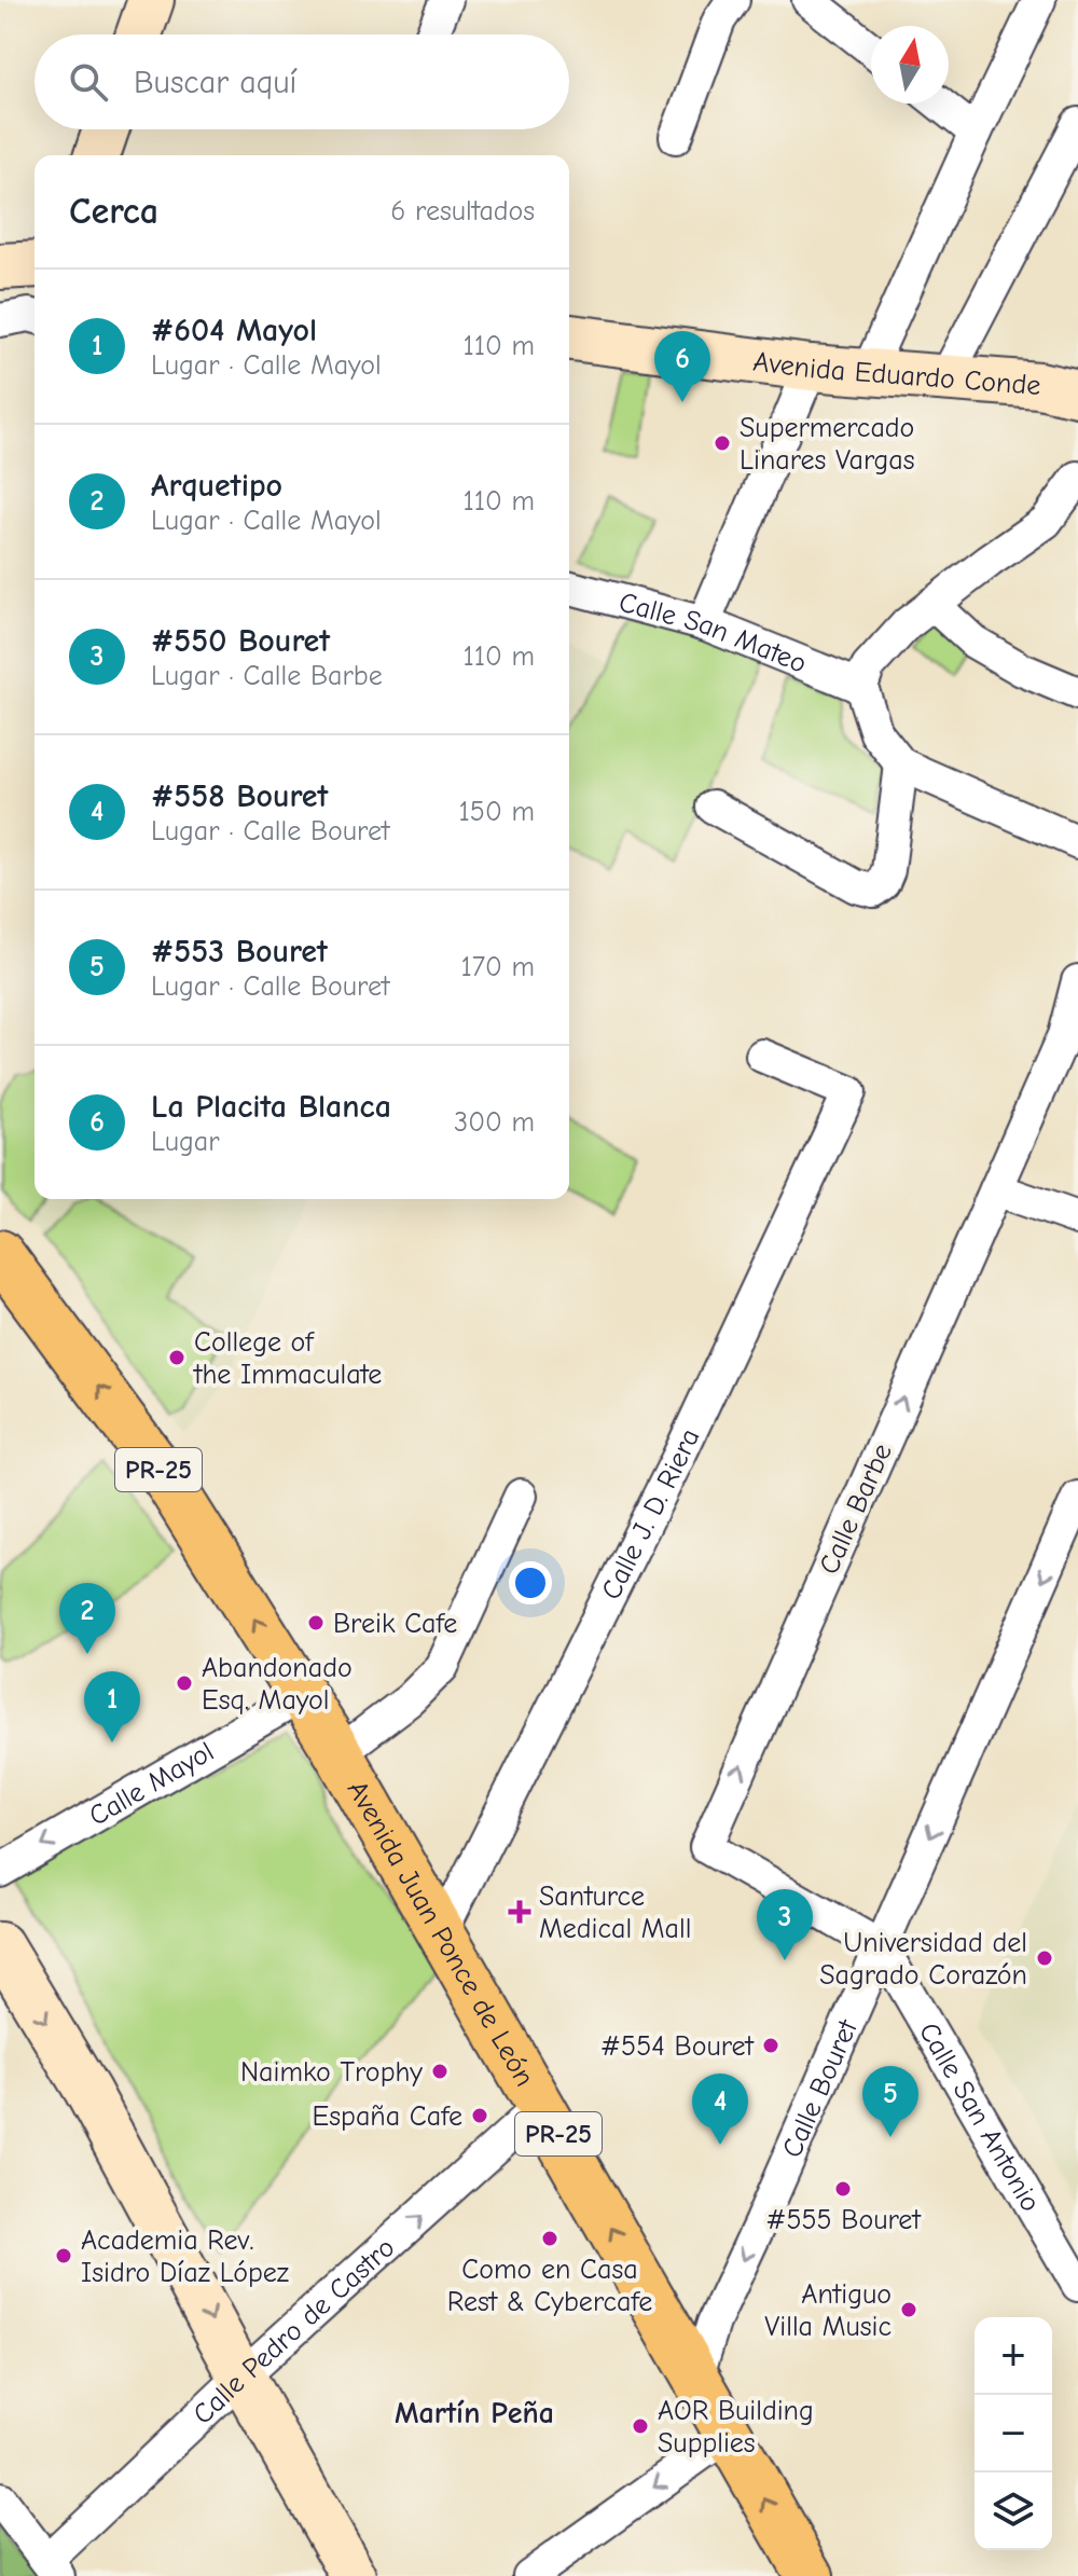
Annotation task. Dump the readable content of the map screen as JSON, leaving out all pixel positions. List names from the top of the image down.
{
  "streets": {
    "main road": ["Avenida Eduardo Conde", "PR-25", "Avenida Juan Ponce de León"],
    "street": [
      "Calle San Mateo",
      "Calle Barbe",
      "Calle J. D. Riera",
      "Calle Mayol",
      "Calle Bouret",
      "Calle San Antonio",
      "Calle Pedro de Castro"
    ]
  },
  "crossings": [
    ["PR-25", "Calle Mayol"],
    ["PR-25", "Avenida Juan Ponce de León"],
    ["Calle Barbe", "Calle Bouret"],
    ["Calle Barbe", "Calle San Antonio"],
    ["Calle J. D. Riera", "Avenida Juan Ponce de León"],
    ["Calle Mayol", "Avenida Juan Ponce de León"],
    ["Avenida Juan Ponce de León", "Calle Bouret"],
    ["Avenida Juan Ponce de León", "Calle Pedro de Castro"],
    ["Calle Bouret", "Calle San Antonio"]
  ],
  "one_way": [
    "Calle Barbe",
    "Calle Mayol",
    "Calle Bouret",
    "Calle Pedro de Castro"
  ],
  "districts": ["Martín Peña"],
  "places": {
    "other": [
      "Supermercado Linares Vargas",
      "College of the Immaculate",
      "Breik Cafe",
      "Abandonado Esq. Mayol",
      "Universidad del Sagrado Corazón",
      "#554 Bouret",
      "Naimko Trophy",
      "España Cafe",
      "#555 Bouret",
      "Como en Casa Rest & Cybercafe",
      "Academia Rev. Isidro Díaz López",
      "Antiguo Villa Music",
      "AOR Building Supplies"
    ],
    "health": ["Santurce Medical Mall"]
  },
  "north": "top",
  "page": {
    "search": "Buscar aquí",
    "heading": ["Cerca", "6 resultados"],
    "list": [
      {
        "mark": "1",
        "name": "#604 Mayol",
        "note": "Lugar · Calle Mayol",
        "value": "110 m"
      },
      {
        "mark": "2",
        "name": "Arquetipo",
        "note": "Lugar · Calle Mayol",
        "value": "110 m"
      },
      {
        "mark": "3",
        "name": "#550 Bouret",
        "note": "Lugar · Calle Barbe",
        "value": "110 m"
      },
      {
        "mark": "4",
        "name": "#558 Bouret",
        "note": "Lugar · Calle Bouret",
        "value": "150 m"
      },
      {
        "mark": "5",
        "name": "#553 Bouret",
        "note": "Lugar · Calle Bouret",
        "value": "170 m"
      },
      {
        "mark": "6",
        "name": "La Placita Blanca",
        "note": "Lugar",
        "value": "300 m"
      }
    ],
    "pins": [
      "6",
      "2",
      "1",
      "3",
      "5",
      "4"
    ],
    "map_buttons": ["+", "−"]
  }
}
